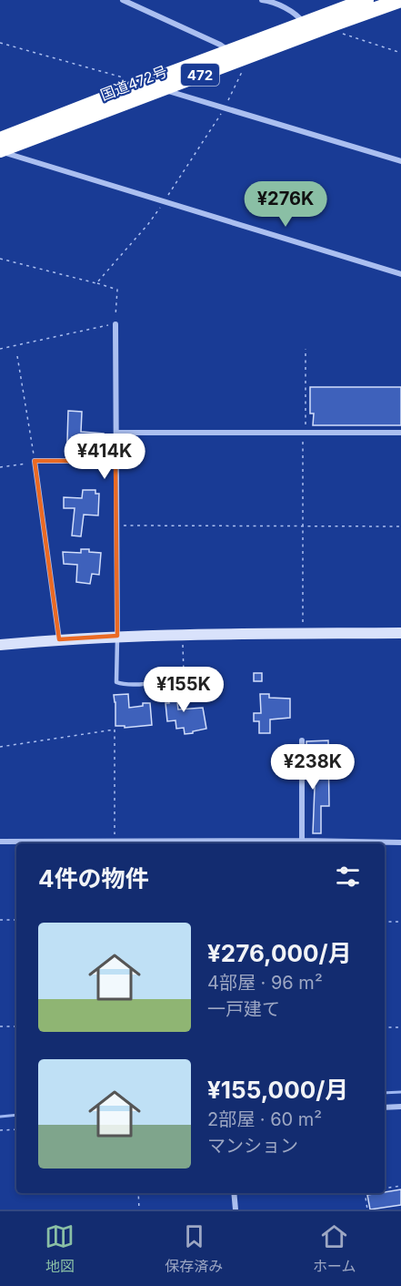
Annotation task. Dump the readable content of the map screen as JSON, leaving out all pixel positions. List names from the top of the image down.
{
  "streets": {
    "highway": ["472", "国道472号"]
  },
  "page": {
    "price": [
      "¥276K",
      "¥414K",
      "¥155K",
      "¥238K"
    ],
    "heading": "4件の物件",
    "list": [
      {
        "name": "¥276,000/月",
        "note": "4部屋 · 96 m² · 一戸建て"
      },
      {
        "name": "¥155,000/月",
        "note": "2部屋 · 60 m² · マンション"
      }
    ],
    "tabs": ["地図", "保存済み", "ホーム"]
  }
}
